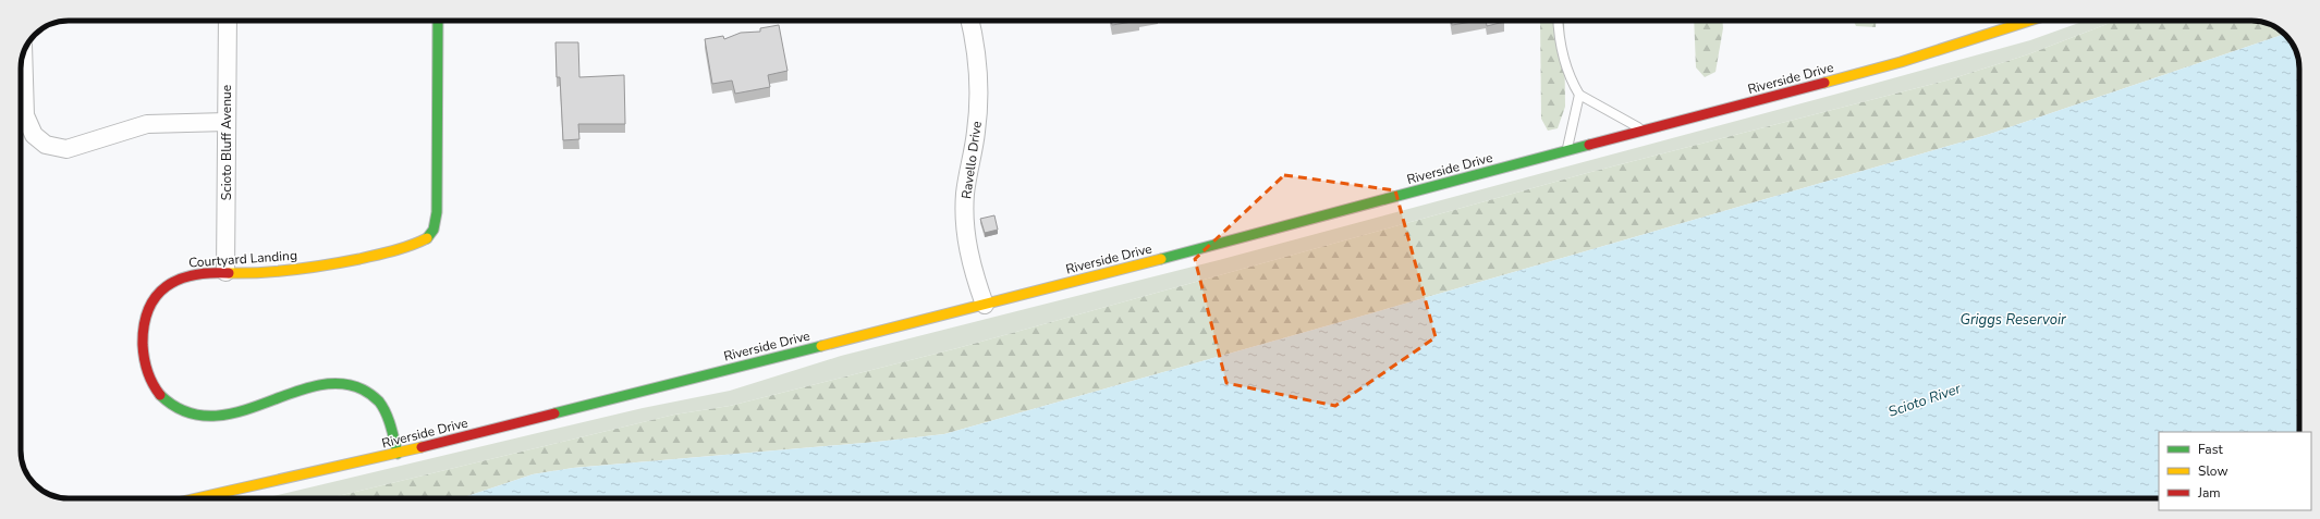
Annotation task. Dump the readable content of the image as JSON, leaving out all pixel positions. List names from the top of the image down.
{
  "streets": {
    "main road": ["Riverside Drive", "Courtyard Landing"],
    "street": ["Scioto Bluff Avenue", "Ravello Drive"]
  },
  "crossings": [
    ["Riverside Drive", "Ravello Drive"],
    ["Riverside Drive", "Courtyard Landing"],
    ["Scioto Bluff Avenue", "Courtyard Landing"]
  ],
  "water": ["Griggs Reservoir", "Scioto River"],
  "legend": ["Fast", "Slow", "Jam"]
}
